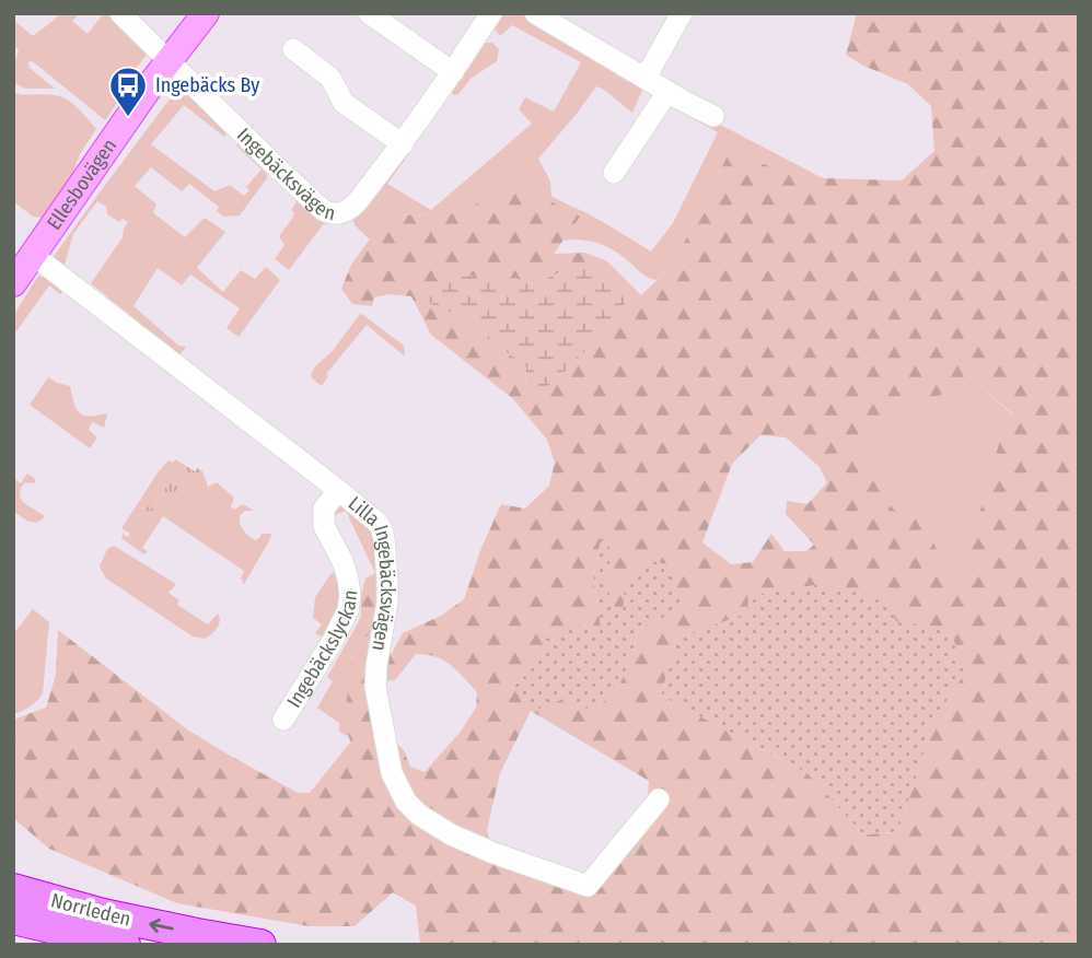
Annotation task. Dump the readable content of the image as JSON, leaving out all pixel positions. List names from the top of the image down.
{
  "streets": {
    "highway": ["Norrleden"],
    "main road": ["Ellesbovägen"],
    "street": ["Ingebäcksvägen", "Lilla Ingebäcksvägen", "Ingebäckslyckan"]
  },
  "crossings": [
    ["Ingebäcksvägen", "Ellesbovägen"],
    ["Ellesbovägen", "Lilla Ingebäcksvägen"],
    ["Lilla Ingebäcksvägen", "Ingebäckslyckan"]
  ],
  "places": {
    "bus stop": ["Ingebäcks By"]
  }
}
